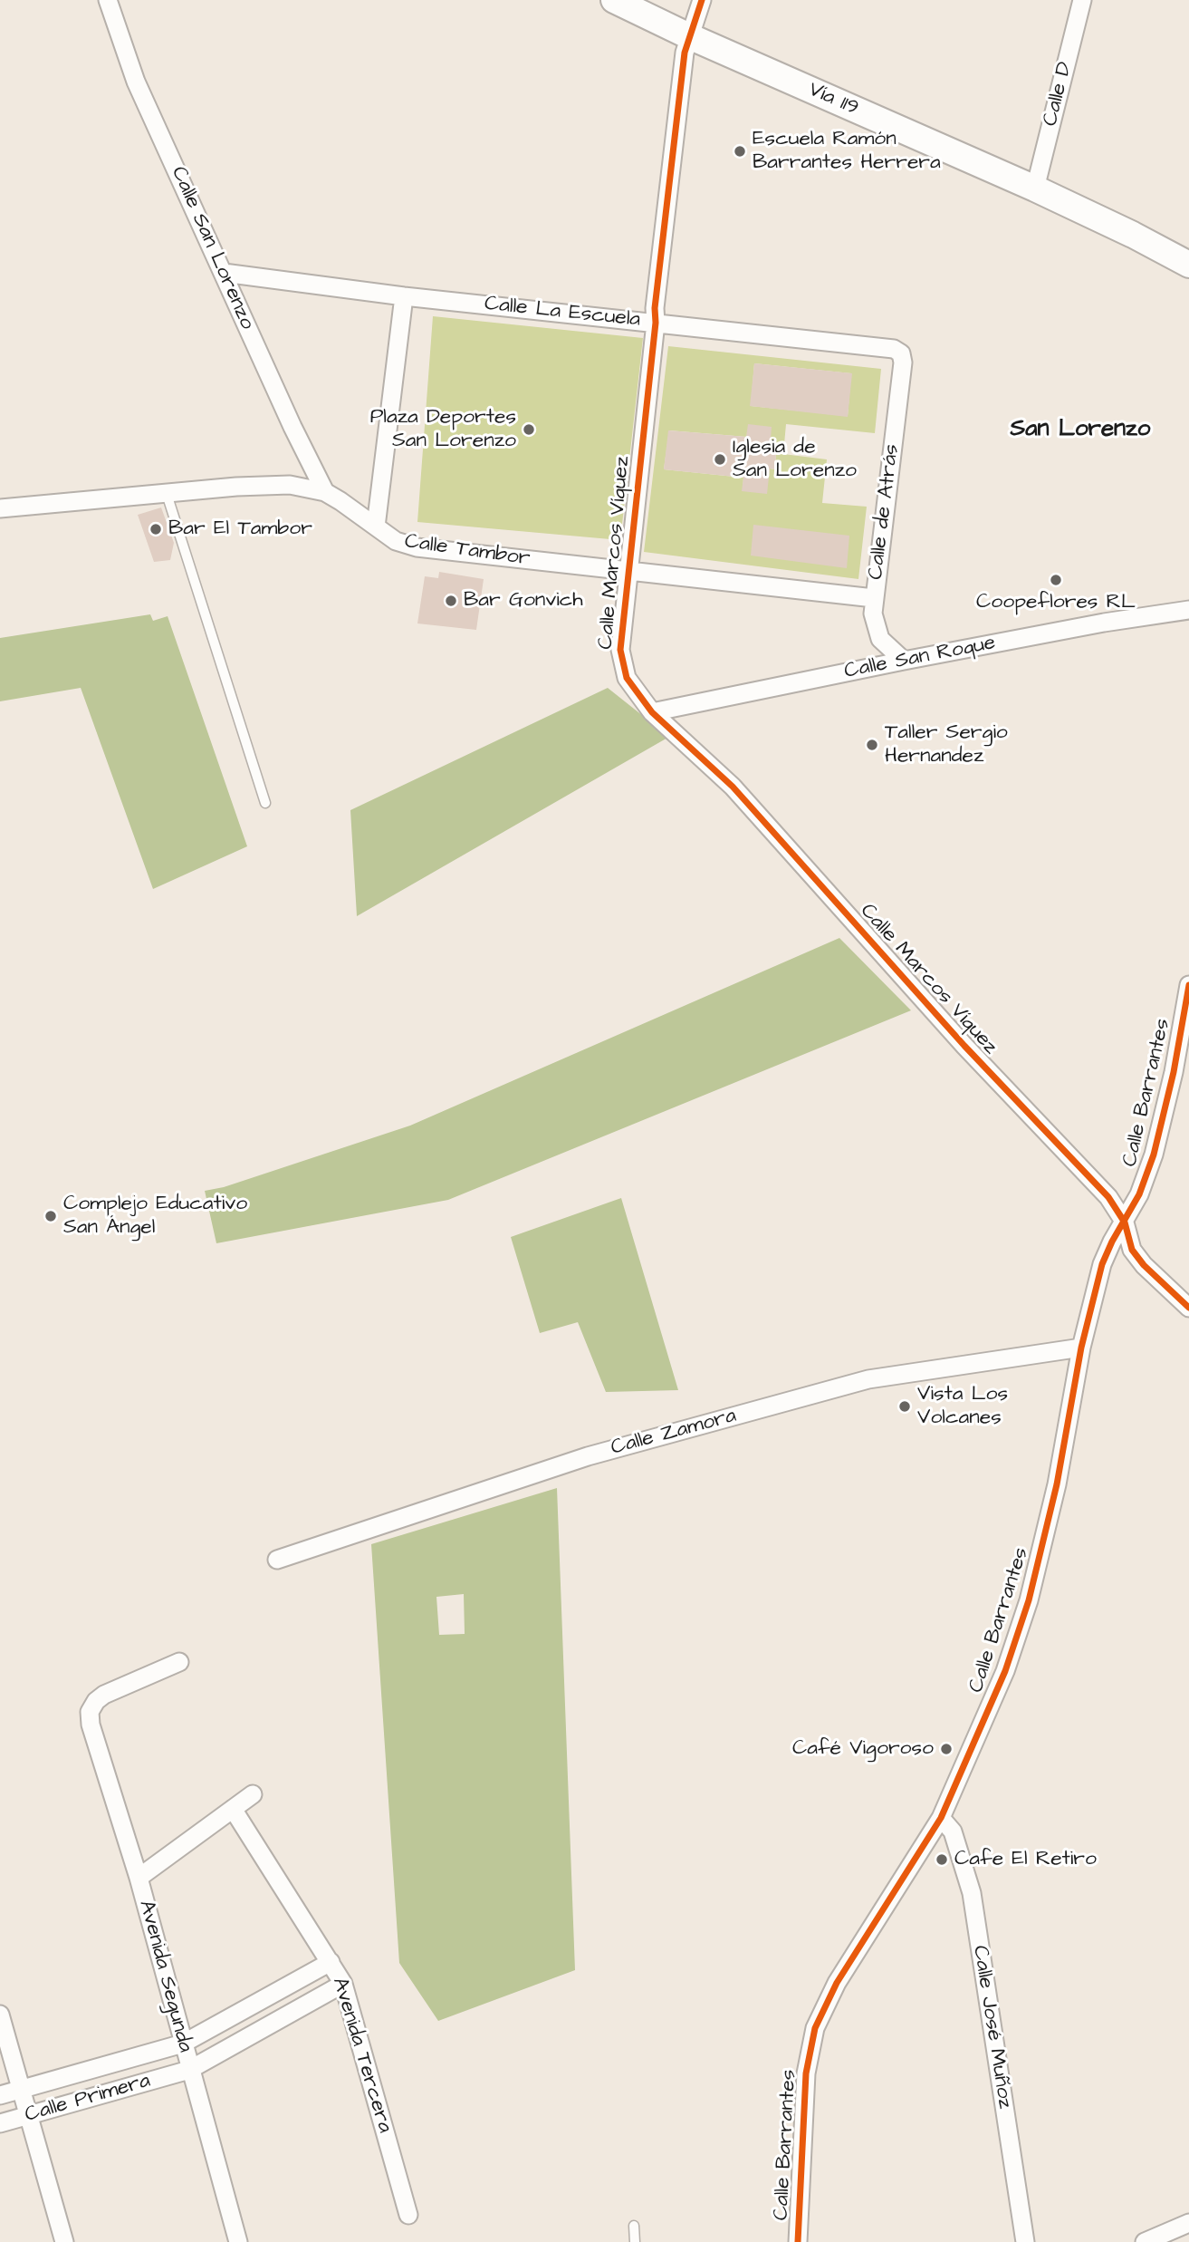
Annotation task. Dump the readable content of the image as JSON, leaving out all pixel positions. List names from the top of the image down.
{
  "streets": {
    "main road": ["Vía 119"],
    "street": [
      "Calle D",
      "Calle San Lorenzo",
      "Calle La Escuela",
      "Calle de Atrás",
      "Calle Tambor",
      "Calle Marcos Víquez",
      "Calle San Roque",
      "Calle Barrantes",
      "Calle Zamora",
      "Avenida Segunda",
      "Calle José Muñoz",
      "Avenida Tercera",
      "Calle Primera"
    ]
  },
  "crossings": [
    ["Calle D", "Vía 119"],
    ["Vía 119", "Calle Marcos Víquez"],
    ["Calle San Lorenzo", "Calle La Escuela"],
    ["Calle San Lorenzo", "Calle Tambor"],
    ["Calle La Escuela", "Calle de Atrás"],
    ["Calle La Escuela", "Calle Marcos Víquez"],
    ["Calle de Atrás", "Calle Tambor"],
    ["Calle de Atrás", "Calle San Roque"],
    ["Calle Tambor", "Calle Marcos Víquez"],
    ["Calle Marcos Víquez", "Calle San Roque"],
    ["Calle Marcos Víquez", "Calle Barrantes"],
    ["Calle Barrantes", "Calle Zamora"],
    ["Calle Barrantes", "Calle José Muñoz"],
    ["Avenida Segunda", "Calle Primera"],
    ["Avenida Tercera", "Calle Primera"]
  ],
  "districts": ["San Lorenzo"],
  "places": [
    "Escuela Ramón Barrantes Herrera",
    "Plaza Deportes San Lorenzo",
    "Iglesia de San Lorenzo",
    "Bar El Tambor",
    "Coopeflores RL",
    "Bar Gonvich",
    "Taller Sergio Hernandez",
    "Complejo Educativo San Ángel",
    "Vista Los Volcanes",
    "Café Vigoroso",
    "Cafe El Retiro"
  ]
}
